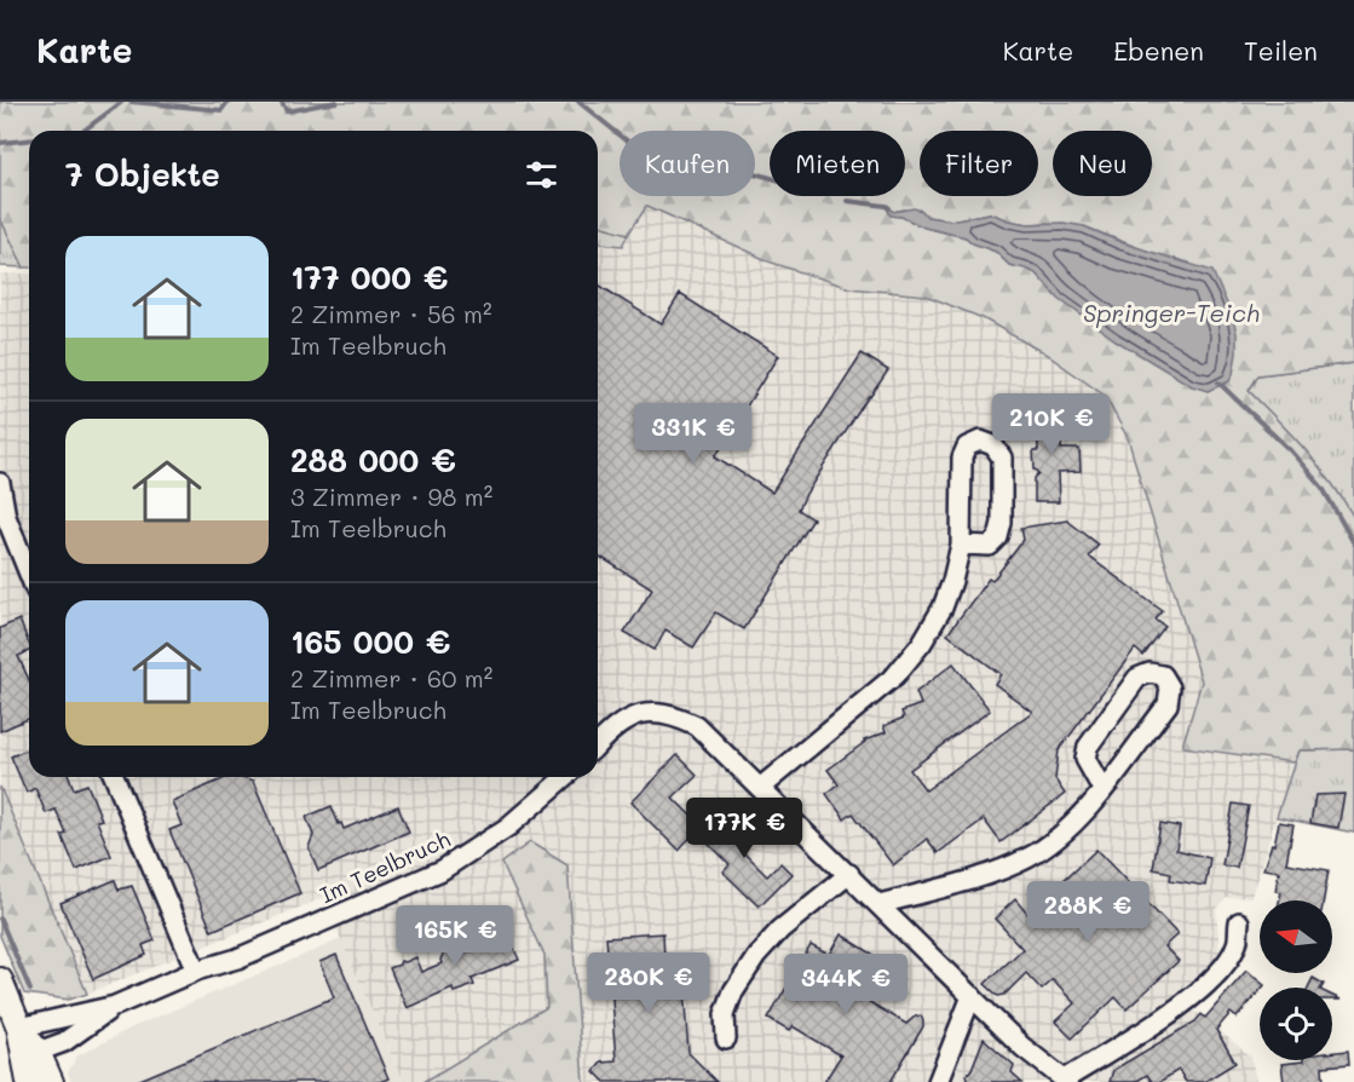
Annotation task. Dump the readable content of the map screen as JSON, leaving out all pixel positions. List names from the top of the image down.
{
  "streets": {
    "street": ["Im Teelbruch"]
  },
  "water": ["Springer-Teich"],
  "north": "left",
  "page": {
    "header": "Karte",
    "nav": ["Karte", "Ebenen", "Teilen"],
    "chip": [
      "Kaufen",
      "Mieten",
      "Filter",
      "Neu"
    ],
    "heading": "7 Objekte",
    "list": [
      {
        "name": "177 000 €",
        "note": "2 Zimmer · 56 m² · Im Teelbruch"
      },
      {
        "name": "288 000 €",
        "note": "3 Zimmer · 98 m² · Im Teelbruch"
      },
      {
        "name": "165 000 €",
        "note": "2 Zimmer · 60 m² · Im Teelbruch"
      }
    ],
    "price": [
      "210K €",
      "331K €",
      "177K €",
      "288K €",
      "165K €",
      "280K €",
      "344K €"
    ]
  }
}
